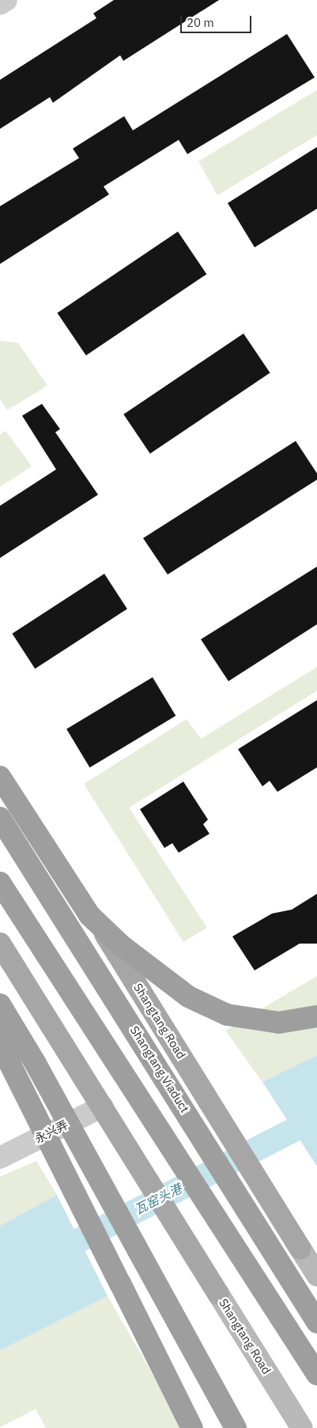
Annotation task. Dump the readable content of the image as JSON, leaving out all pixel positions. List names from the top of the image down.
{
  "streets": {
    "highway": ["Shangtang Viaduct"],
    "main road": ["Shangtang Road"],
    "street": ["永兴弄"]
  },
  "crossings": [
    ["Shangtang Road", "永兴弄"]
  ],
  "water": ["瓦窑头港"],
  "scale_bar": "20 m"
}
